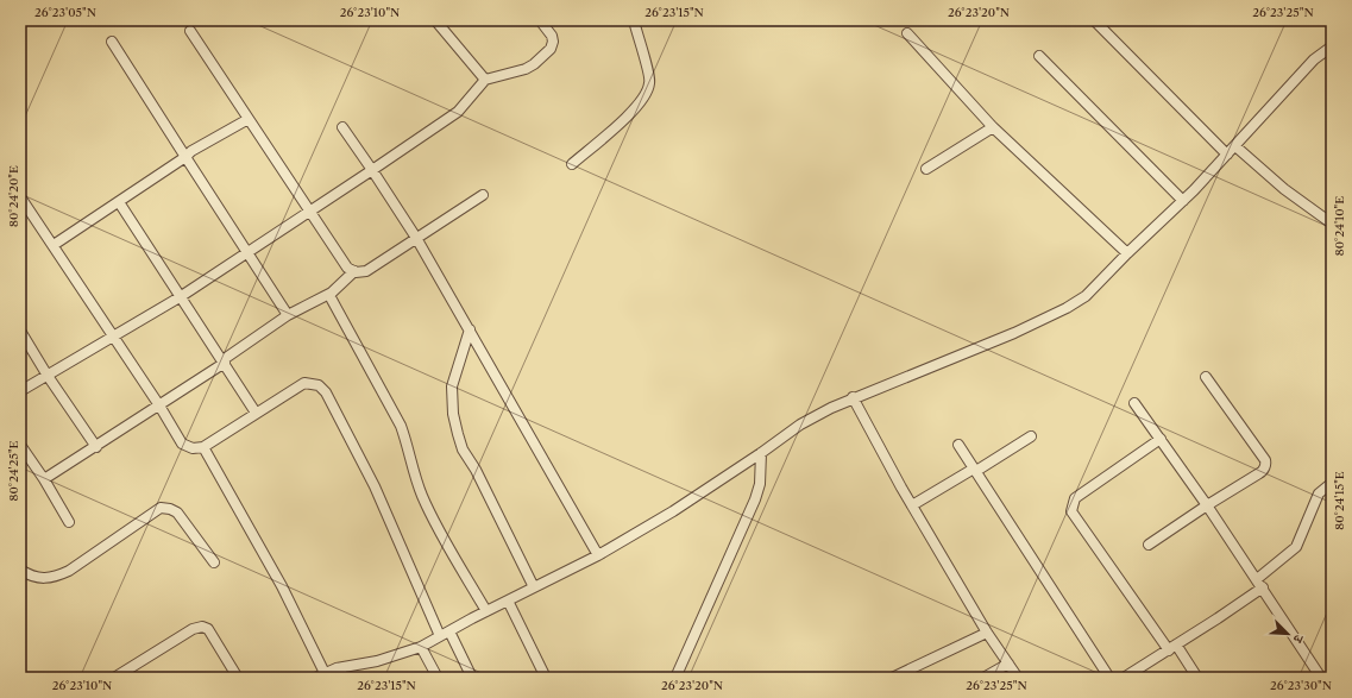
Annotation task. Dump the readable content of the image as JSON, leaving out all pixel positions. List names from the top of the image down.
{
  "north": "bottom right",
  "coordinates": [
    "26°23'05\"N",
    "26°23'10\"N",
    "26°23'15\"N",
    "26°23'20\"N",
    "26°23'25\"N",
    "80°24'20\"E",
    "80°24'10\"E",
    "80°24'25\"E",
    "80°24'15\"E",
    "26°23'30\"N"
  ]
}
